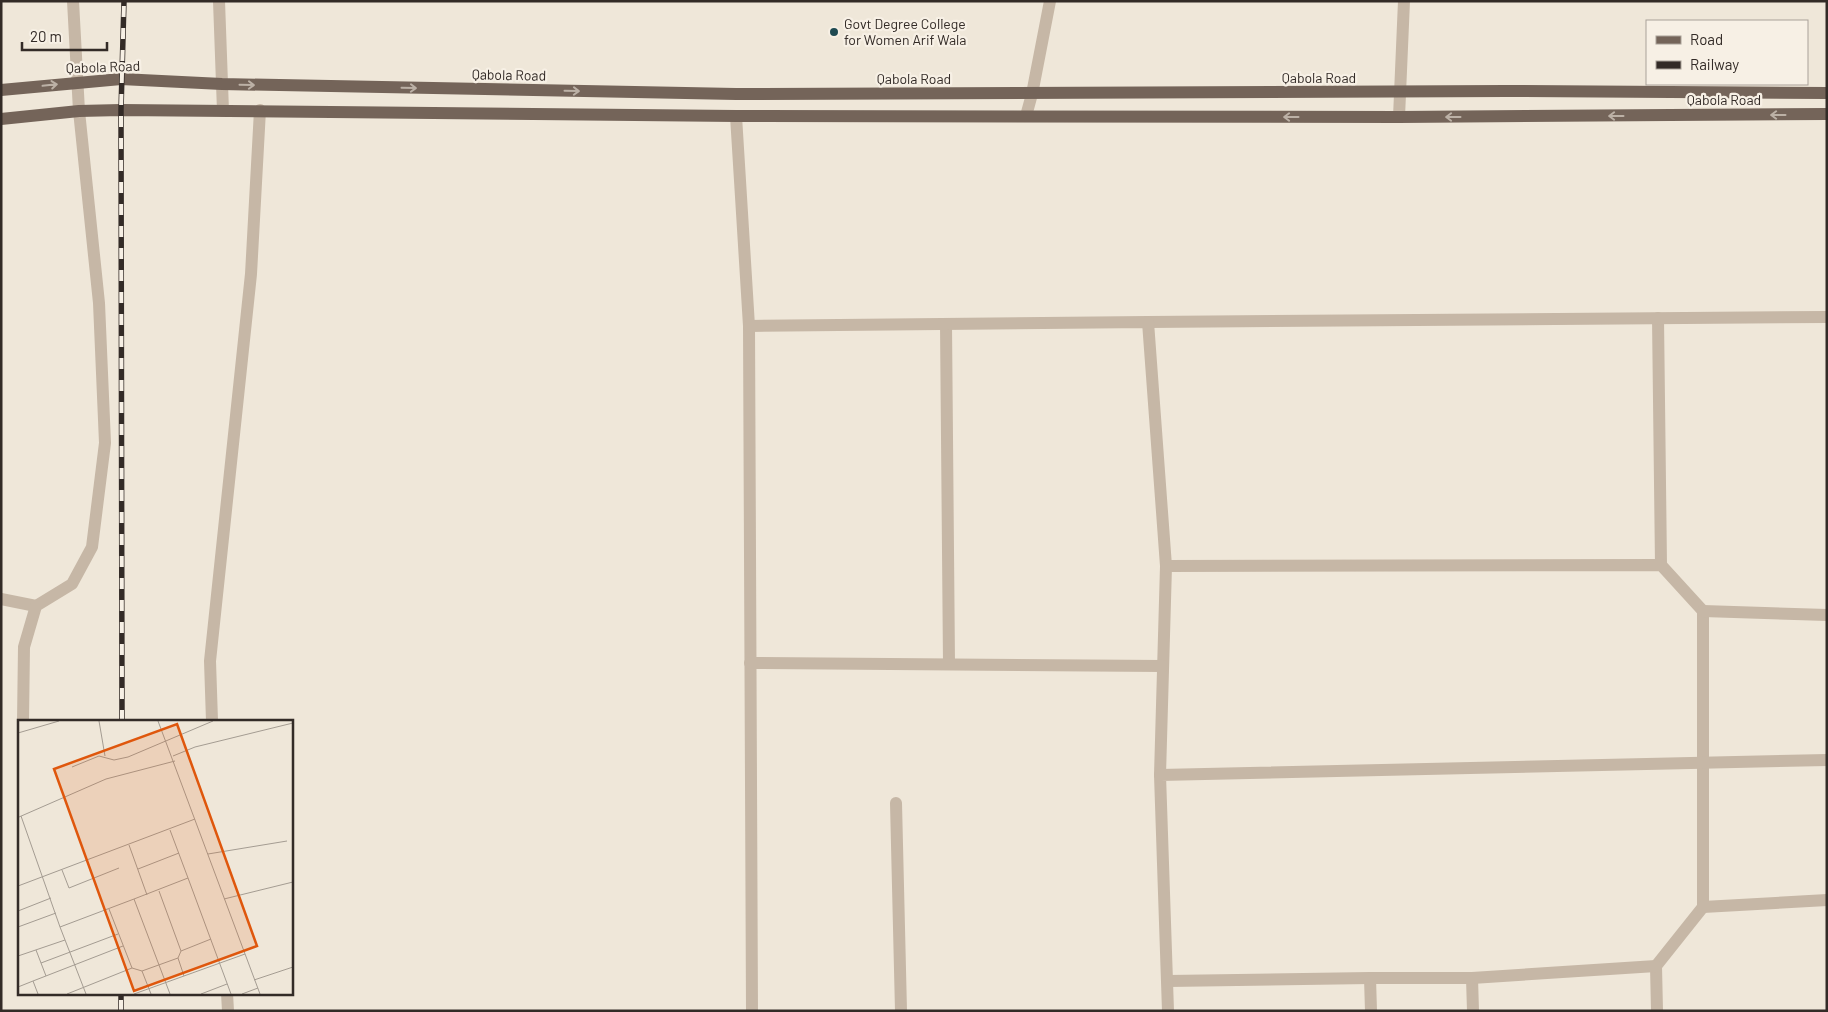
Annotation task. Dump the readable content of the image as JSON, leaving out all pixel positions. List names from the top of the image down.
{
  "streets": {
    "main road": ["Qabola Road"]
  },
  "places": ["Govt Degree College for Women Arif Wala"],
  "legend": ["Road", "Railway"],
  "scale_bar": "20 m"
}
